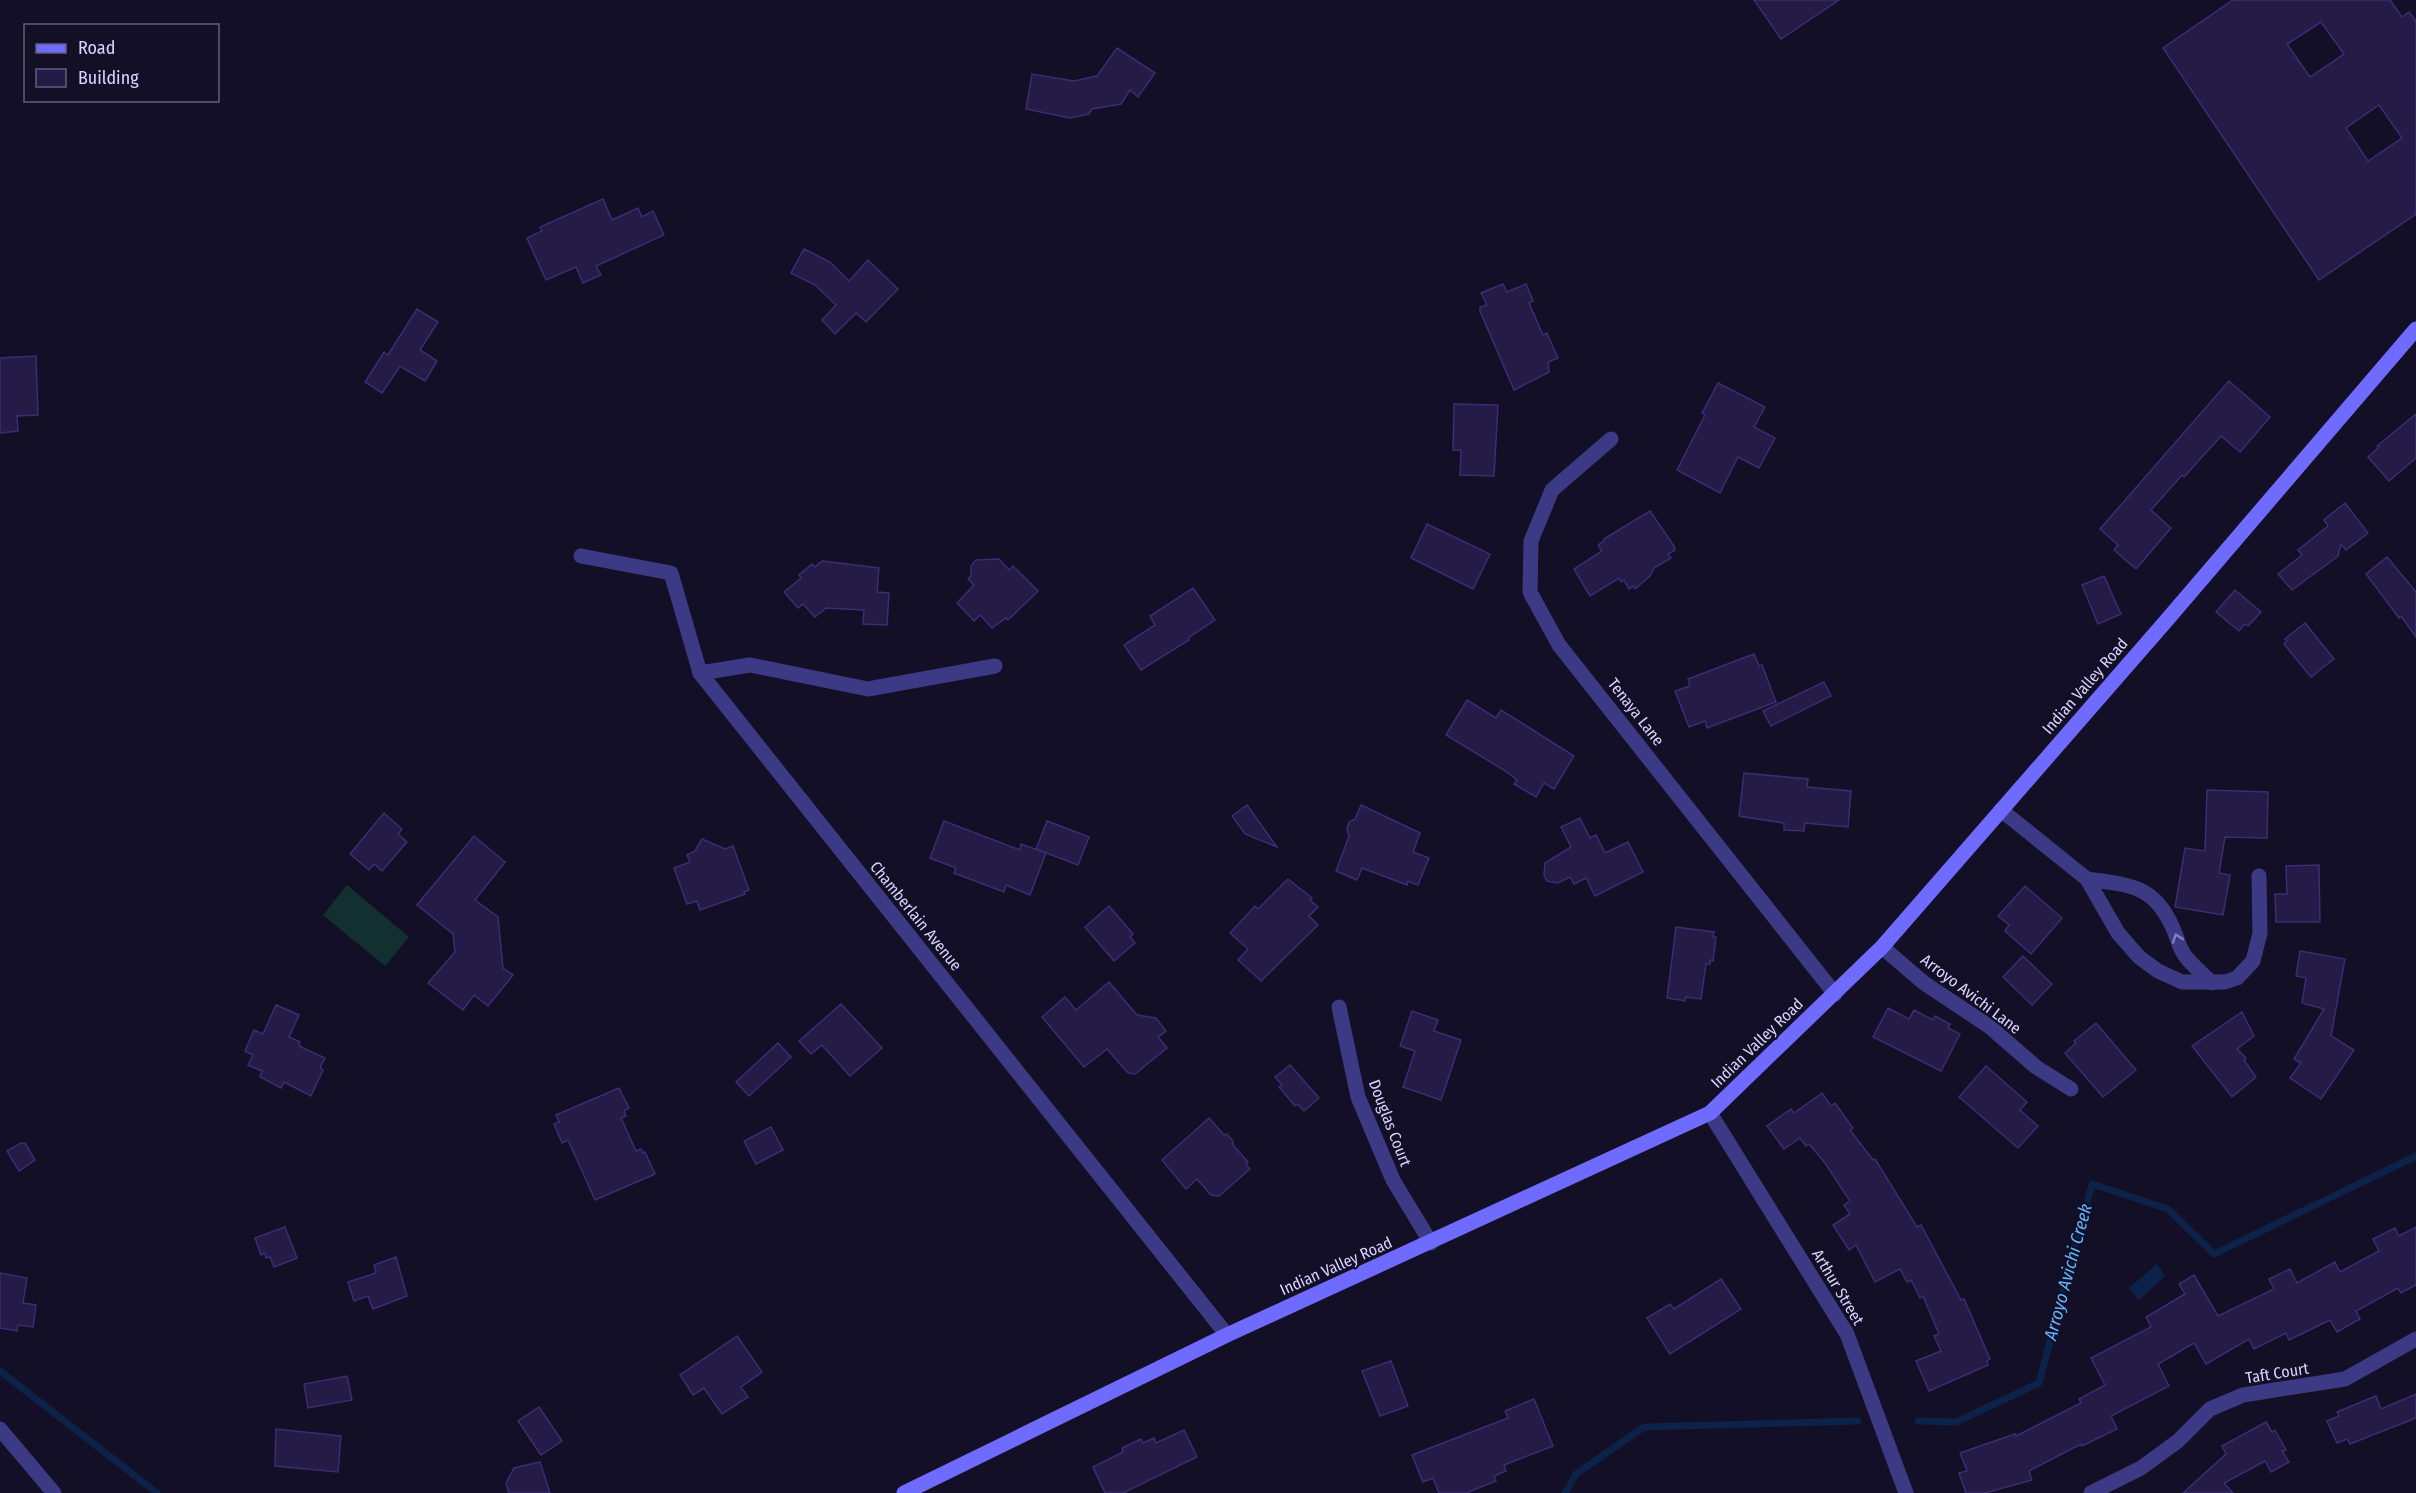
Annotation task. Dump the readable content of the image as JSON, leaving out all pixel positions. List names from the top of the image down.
{
  "streets": {
    "street": [
      "Indian Valley Road",
      "Tenaya Lane",
      "Chamberlain Avenue",
      "Arroyo Avichi Lane",
      "Douglas Court",
      "Arthur Street",
      "Taft Court"
    ]
  },
  "crossings": [
    ["Indian Valley Road", "Tenaya Lane"],
    ["Indian Valley Road", "Chamberlain Avenue"],
    ["Indian Valley Road", "Arroyo Avichi Lane"],
    ["Indian Valley Road", "Douglas Court"],
    ["Indian Valley Road", "Arthur Street"]
  ],
  "water": ["Arroyo Avichi Creek"],
  "legend": ["Road", "Building"]
}
